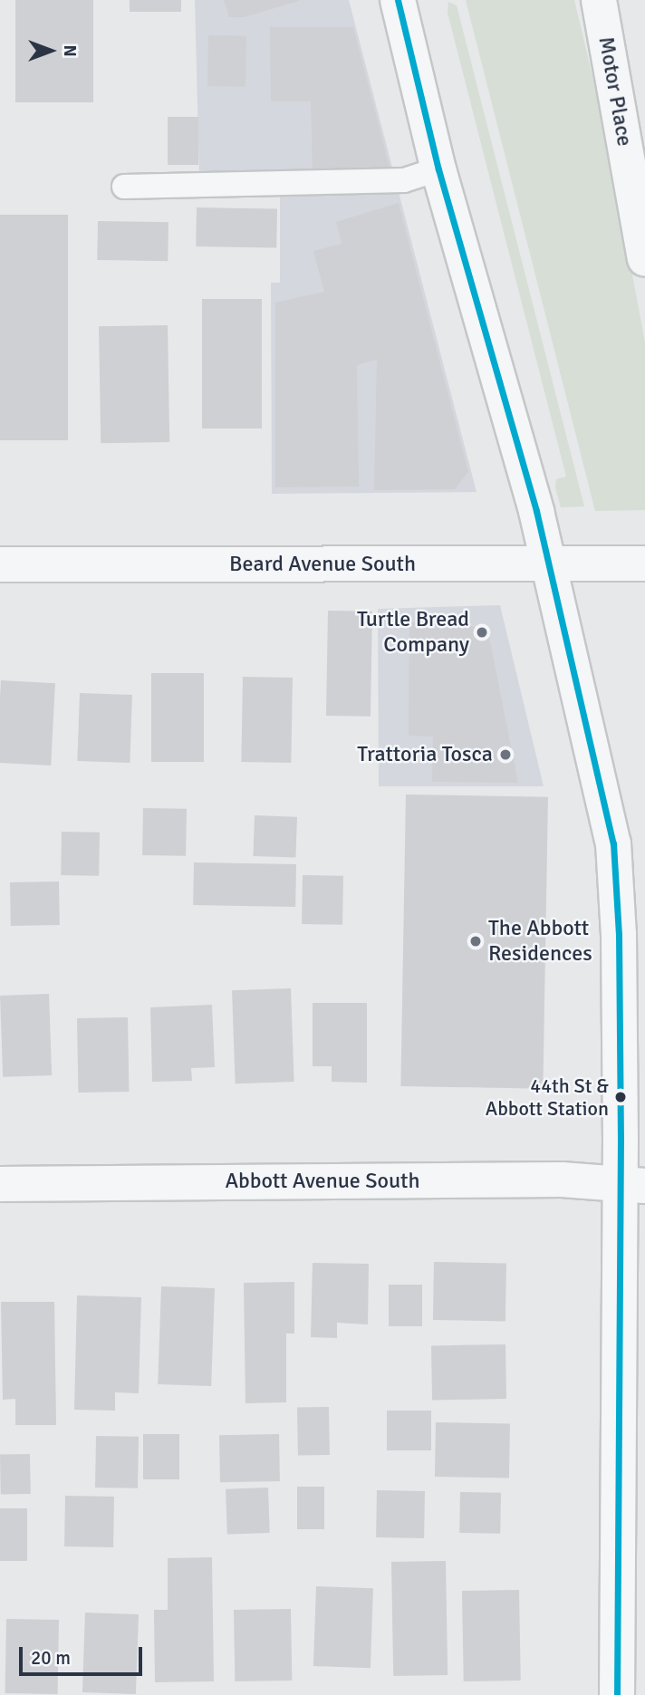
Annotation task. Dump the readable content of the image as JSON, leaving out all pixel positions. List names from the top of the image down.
{
  "streets": {
    "street": ["Motor Place", "Beard Avenue South", "Abbott Avenue South"]
  },
  "places": [
    "Turtle Bread Company",
    "Trattoria Tosca",
    "The Abbott Residences",
    "44th St & Abbott Station"
  ],
  "scale_bar": "20 m",
  "north": "right"
}
